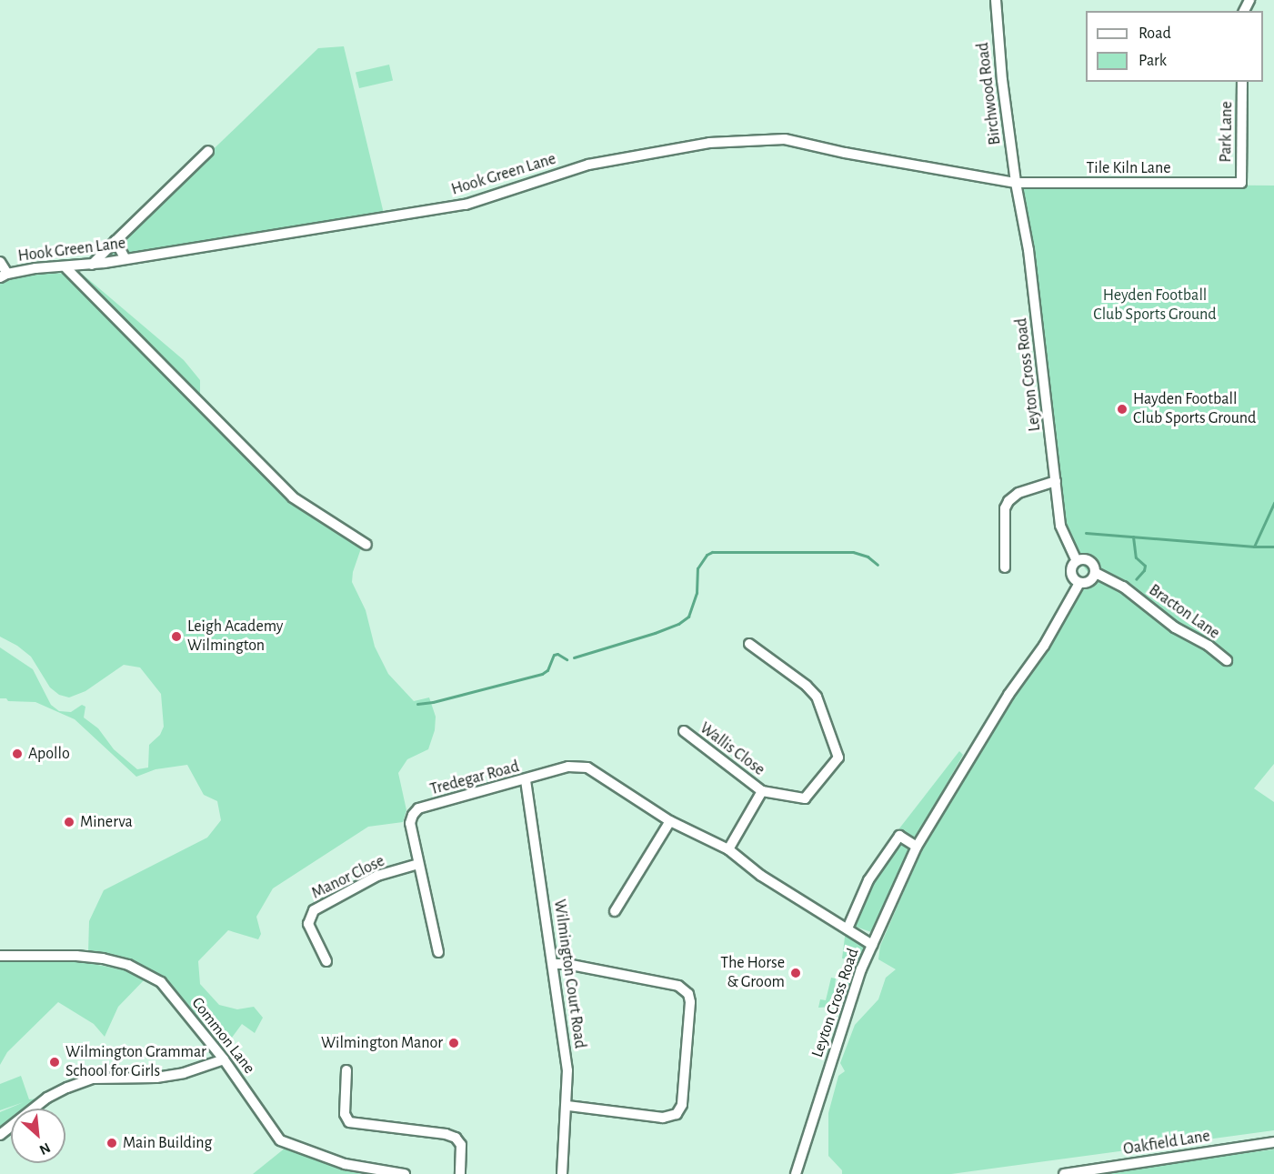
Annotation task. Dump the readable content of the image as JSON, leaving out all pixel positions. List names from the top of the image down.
{
  "streets": {
    "street": [
      "Birchwood Road",
      "Park Lane",
      "Tile Kiln Lane",
      "Hook Green Lane",
      "Leyton Cross Road",
      "Bracton Lane",
      "Wallis Close",
      "Tredegar Road",
      "Manor Close",
      "Wilmington Court Road",
      "Common Lane",
      "Oakfield Lane"
    ]
  },
  "crossings": [
    ["Birchwood Road", "Tile Kiln Lane"],
    ["Birchwood Road", "Hook Green Lane"],
    ["Birchwood Road", "Leyton Cross Road"],
    ["Park Lane", "Tile Kiln Lane"],
    ["Tile Kiln Lane", "Hook Green Lane"],
    ["Tile Kiln Lane", "Leyton Cross Road"],
    ["Hook Green Lane", "Leyton Cross Road"],
    ["Leyton Cross Road", "Bracton Lane"],
    ["Leyton Cross Road", "Tredegar Road"],
    ["Wallis Close", "Tredegar Road"],
    ["Tredegar Road", "Manor Close"],
    ["Tredegar Road", "Wilmington Court Road"]
  ],
  "parks": ["Heyden Football Club Sports Ground"],
  "places": [
    "Hayden Football Club Sports Ground",
    "Leigh Academy Wilmington",
    "Apollo",
    "Minerva",
    "The Horse & Groom",
    "Wilmington Manor",
    "Wilmington Grammar School for Girls",
    "Main Building"
  ],
  "legend": ["Road", "Park"],
  "north": "bottom right"
}
